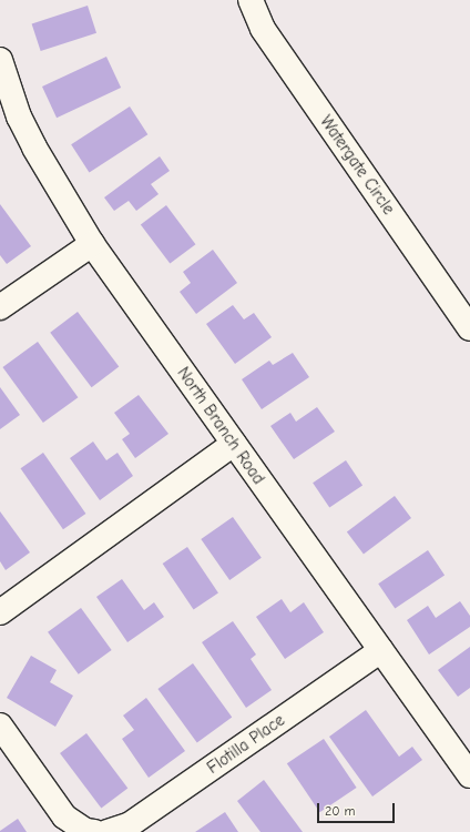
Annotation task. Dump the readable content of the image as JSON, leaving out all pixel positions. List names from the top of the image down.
{
  "streets": {
    "street": ["Watergate Circle", "North Branch Road", "Flotilla Place"]
  },
  "crossings": [
    ["North Branch Road", "Flotilla Place"]
  ],
  "scale_bar": "20 m"
}
